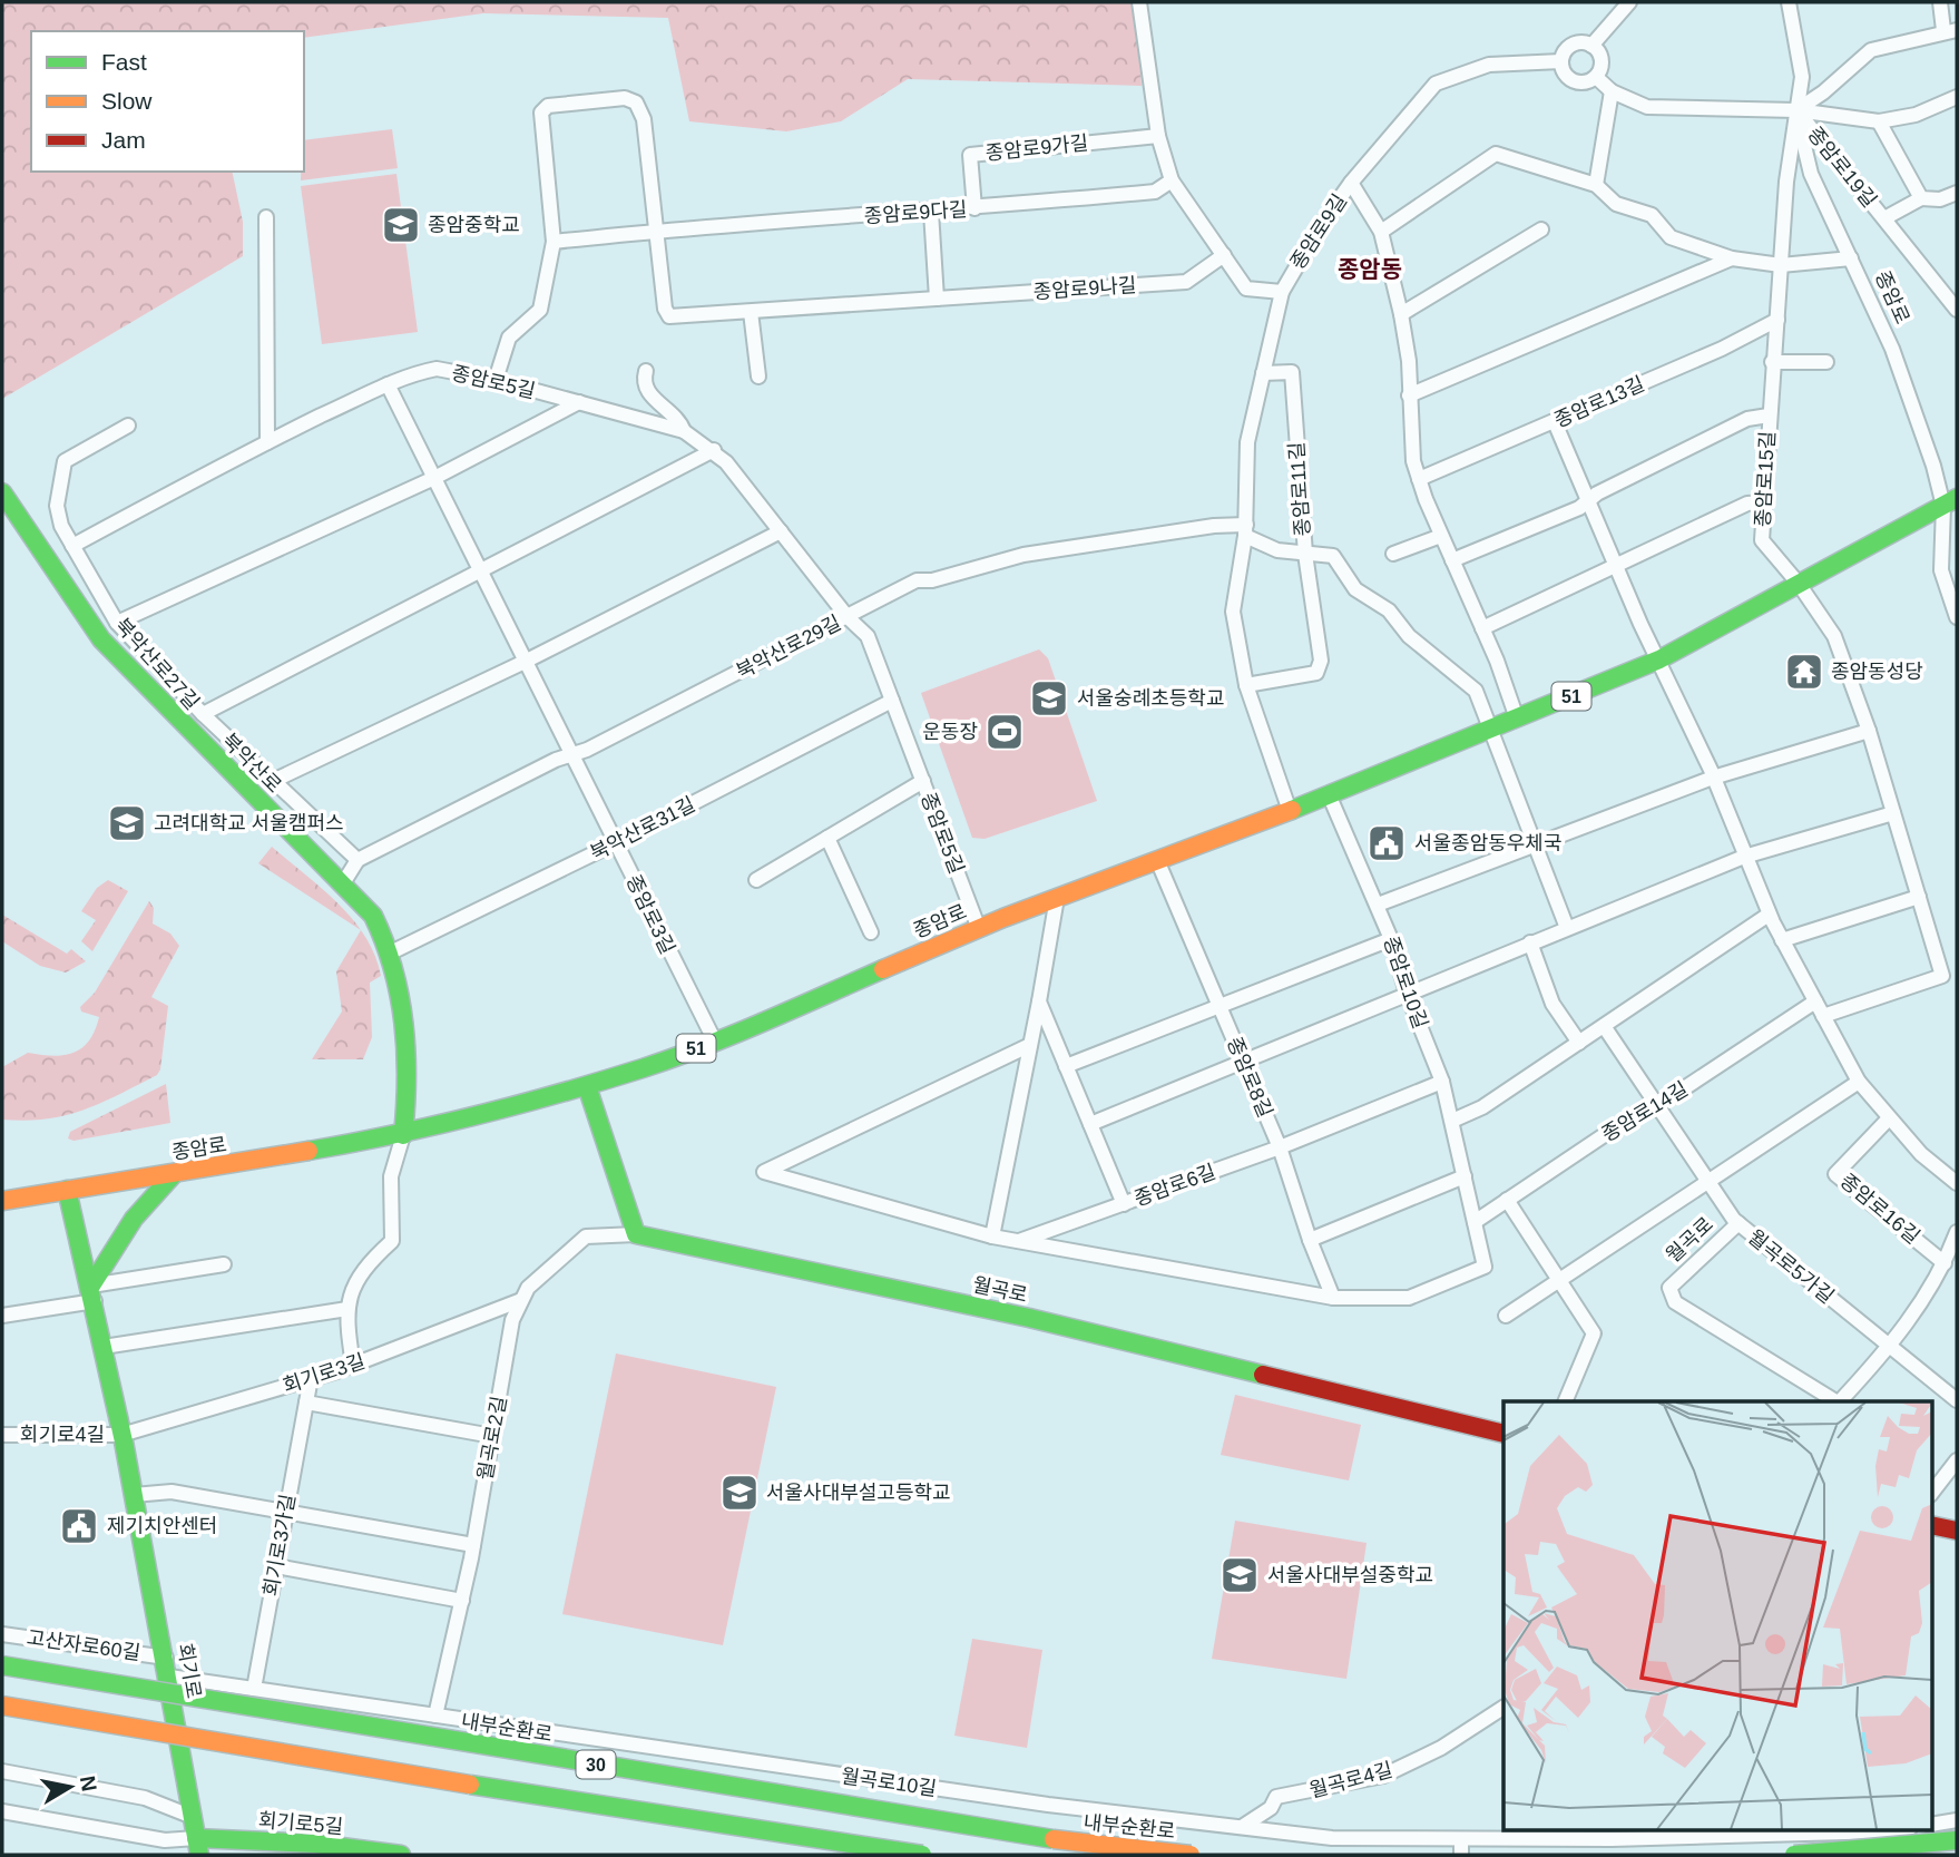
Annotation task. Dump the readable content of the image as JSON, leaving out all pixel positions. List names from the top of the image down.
{
  "streets": {
    "main road": [
      "종암로",
      "51",
      "북악산로",
      "월곡로",
      "회기로",
      "내부순환로",
      "30",
      "회기로5길"
    ],
    "street": [
      "종암로9가길",
      "종암로19길",
      "종암로9다길",
      "종암로9길",
      "종암로9나길",
      "종암로5길",
      "종암로13길",
      "종암로15길",
      "종암로11길",
      "북악산로29길",
      "북악산로27길",
      "북악산로31길",
      "종암로3길",
      "종암로10길",
      "종암로8길",
      "종암로14길",
      "종암로6길",
      "종암로16길",
      "월곡로5가길",
      "회기로3길",
      "회기로4길",
      "월곡로2길",
      "회기로3가길",
      "고산자로60길",
      "월곡로4길",
      "월곡로10길"
    ]
  },
  "crossings": [
    ["종암로9가길", "종암로9다길"],
    ["종암로19길", "종암로"],
    ["종암로19길", "종암로15길"],
    ["종암로9다길", "종암로9나길"],
    ["종암로9길", "종암로"],
    ["종암로9길", "종암로11길"],
    ["종암로9길", "북악산로29길"],
    ["종암로", "종암로5길"],
    ["종암로", "종암로15길"],
    ["종암로", "종암로11길"],
    ["종암로", "북악산로"],
    ["종암로", "종암로3길"],
    ["종암로", "종암로10길"],
    ["종암로", "종암로8길"],
    ["종암로", "회기로"],
    ["종암로5길", "북악산로29길"],
    ["종암로5길", "북악산로27길"],
    ["종암로5길", "북악산로31길"],
    ["종암로5길", "종암로3길"],
    ["종암로13길", "종암로15길"],
    ["북악산로29길", "북악산로27길"],
    ["북악산로29길", "종암로3길"],
    ["북악산로", "북악산로31길"],
    ["북악산로31길", "종암로3길"],
    ["종암로10길", "종암로8길"],
    ["종암로10길", "종암로14길"],
    ["종암로10길", "종암로6길"],
    ["종암로8길", "종암로6길"],
    ["종암로14길", "월곡로5가길"],
    ["월곡로", "월곡로5가길"],
    ["월곡로", "월곡로2길"],
    ["회기로3길", "회기로4길"],
    ["회기로3길", "월곡로2길"],
    ["회기로3길", "회기로3가길"],
    ["회기로3길", "회기로"],
    ["회기로4길", "회기로"],
    ["월곡로2길", "월곡로10길"],
    ["회기로3가길", "월곡로10길"],
    ["고산자로60길", "회기로"],
    ["회기로", "월곡로10길"],
    ["회기로", "회기로5길"],
    ["월곡로4길", "월곡로10길"]
  ],
  "districts": ["종암동"],
  "places": {
    "school or university": [
      "종암중학교",
      "서울숭례초등학교",
      "고려대학교 서울캠퍼스",
      "서울사대부설고등학교",
      "서울사대부설중학교"
    ],
    "temple": ["종암동성당"],
    "sports": ["운동장"],
    "public building": ["서울종암동우체국", "제기치안센터"]
  },
  "legend": ["Fast", "Slow", "Jam"],
  "north": "right"
}
